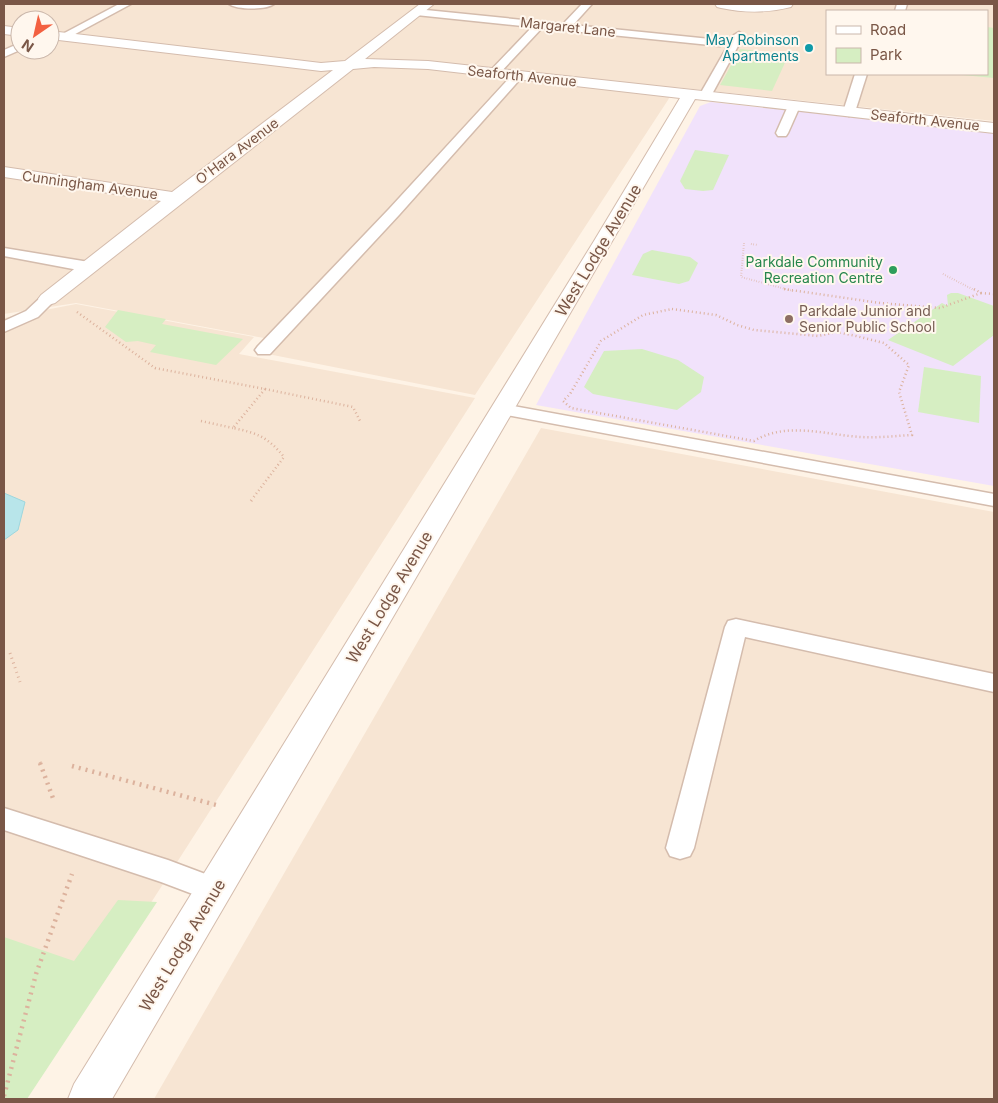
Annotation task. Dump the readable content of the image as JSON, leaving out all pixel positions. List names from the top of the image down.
{
  "streets": {
    "street": [
      "Seaforth Avenue",
      "O'Hara Avenue",
      "Cunningham Avenue",
      "West Lodge Avenue"
    ],
    "lane": ["Margaret Lane"]
  },
  "crossings": [
    ["Margaret Lane", "O'Hara Avenue"],
    ["Seaforth Avenue", "O'Hara Avenue"],
    ["Seaforth Avenue", "West Lodge Avenue"],
    ["O'Hara Avenue", "Cunningham Avenue"]
  ],
  "places": ["May Robinson Apartments", "Parkdale Community Recreation Centre", "Parkdale Junior and Senior Public School"],
  "legend": ["Road", "Park"],
  "north": "bottom left"
}
